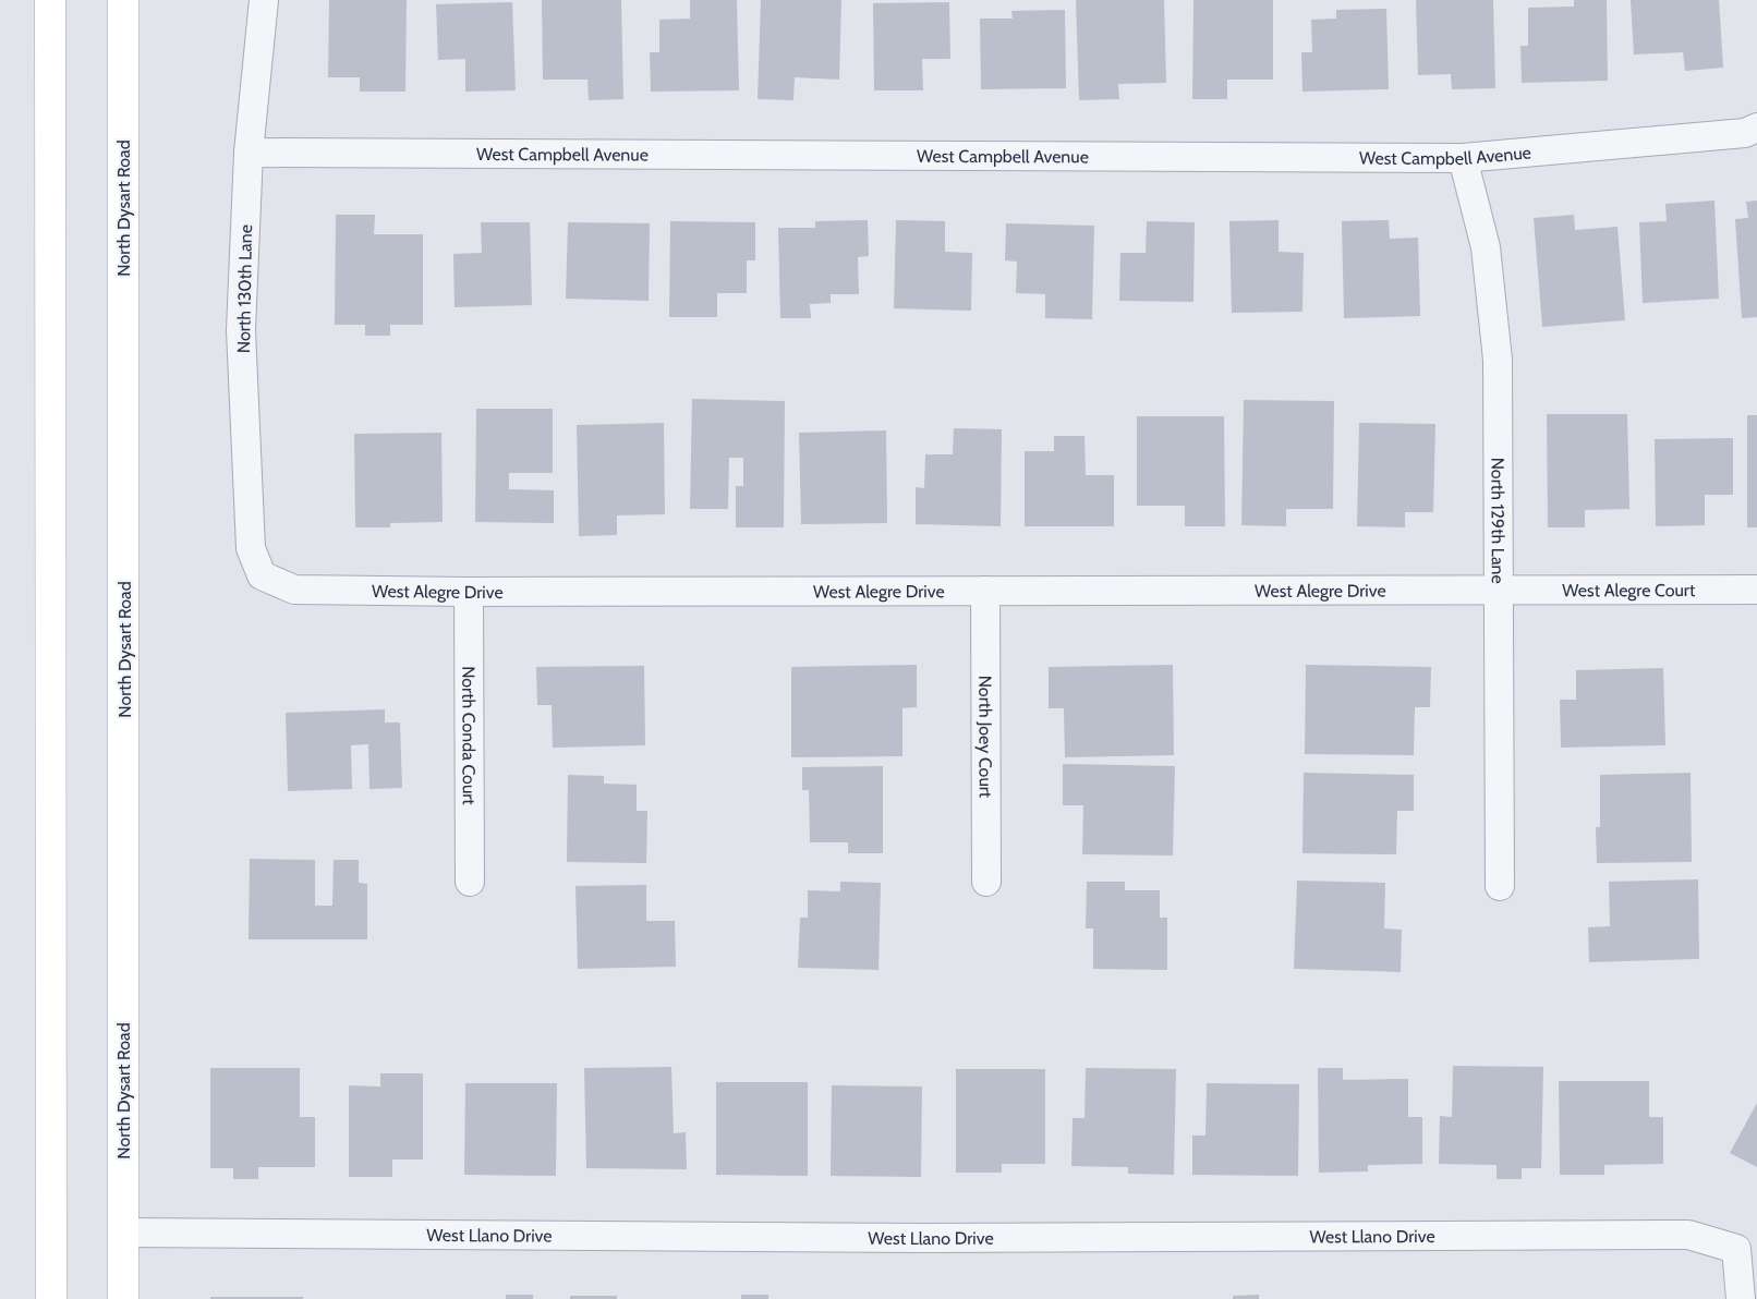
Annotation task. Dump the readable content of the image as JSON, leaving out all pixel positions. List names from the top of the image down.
{
  "streets": {
    "main road": ["North Dysart Road"],
    "street": [
      "West Campbell Avenue",
      "North 130th Lane",
      "North 129th Lane",
      "West Alegre Drive",
      "West Alegre Court",
      "North Joey Court",
      "North Conda Court",
      "West Llano Drive"
    ]
  },
  "crossings": [
    ["West Campbell Avenue", "North 130th Lane"],
    ["West Campbell Avenue", "North 129th Lane"],
    ["North Dysart Road", "West Llano Drive"],
    ["North 130th Lane", "West Alegre Drive"],
    ["North 129th Lane", "West Alegre Drive"],
    ["North 129th Lane", "West Alegre Court"],
    ["West Alegre Drive", "West Alegre Court"],
    ["West Alegre Drive", "North Joey Court"],
    ["West Alegre Drive", "North Conda Court"]
  ]
}
